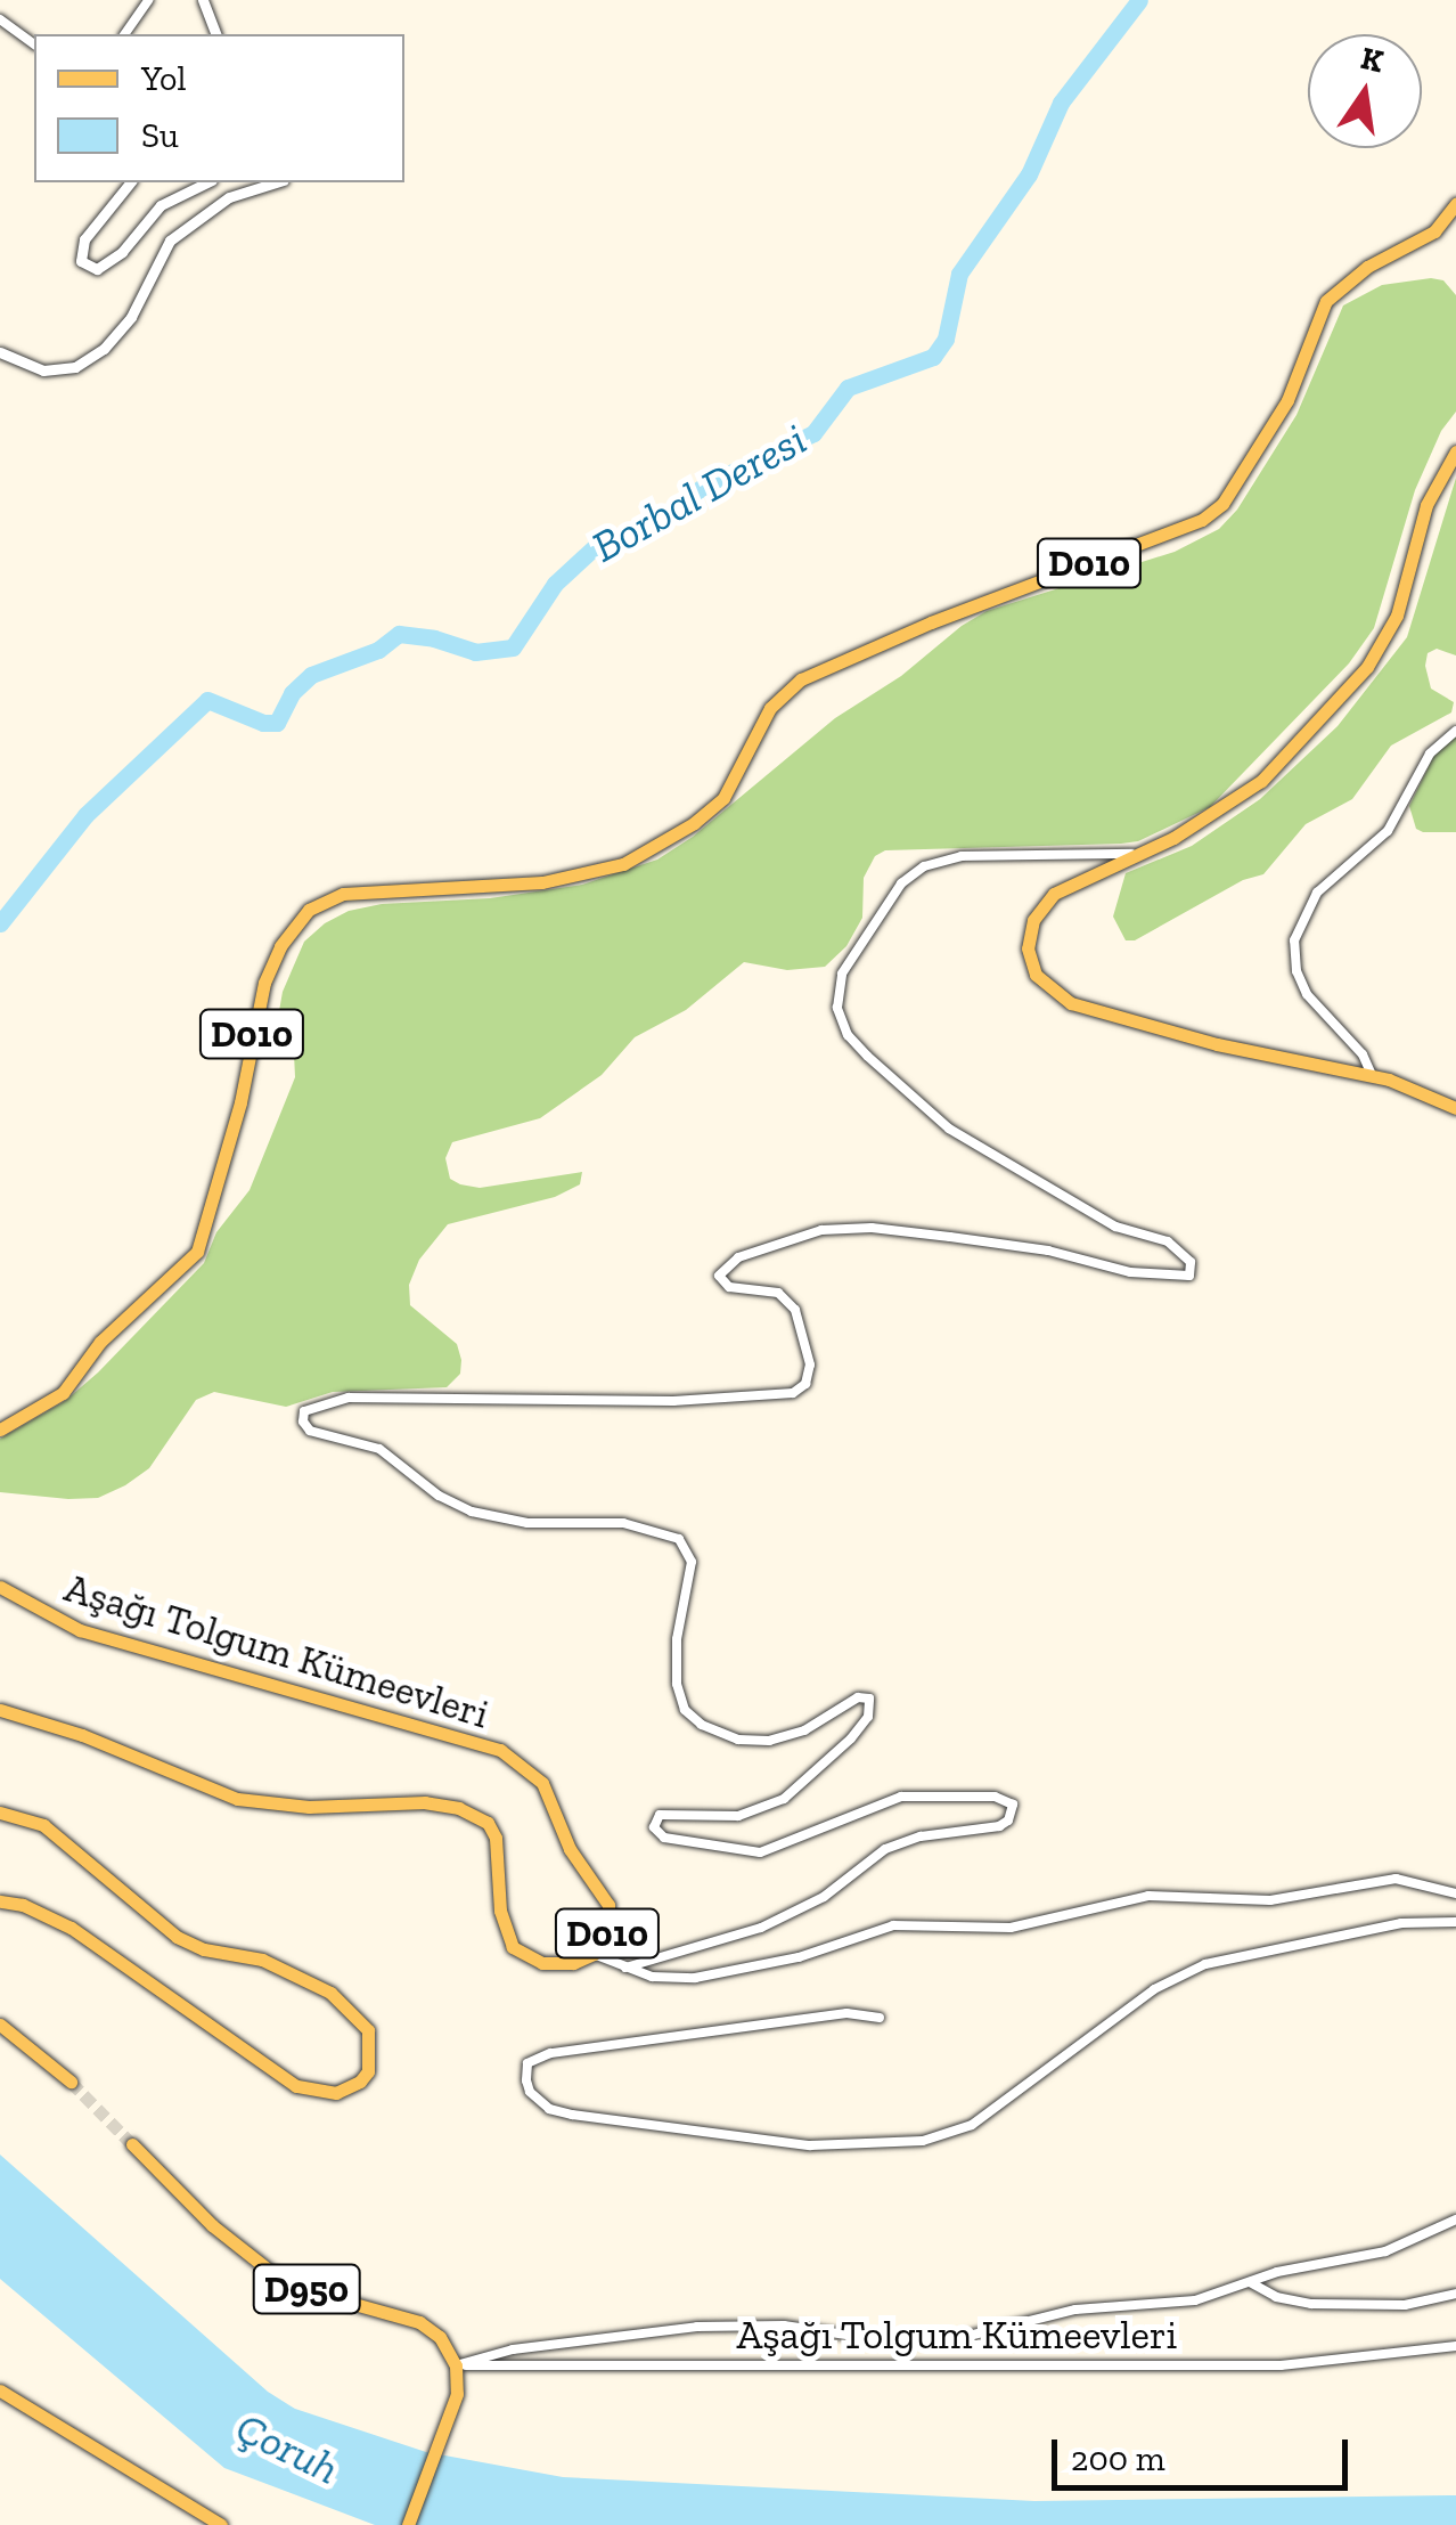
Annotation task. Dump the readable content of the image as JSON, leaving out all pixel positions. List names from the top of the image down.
{
  "streets": {
    "main road": ["D010", "Aşağı Tolgum Kümeevleri", "D950"]
  },
  "crossings": [
    ["D010", "Aşağı Tolgum Kümeevleri"],
    ["Aşağı Tolgum Kümeevleri", "D950"]
  ],
  "water": ["Borbal Deresi", "Çoruh"],
  "legend": ["Yol", "Su"],
  "scale_bar": "200 m",
  "north": "top"
}
